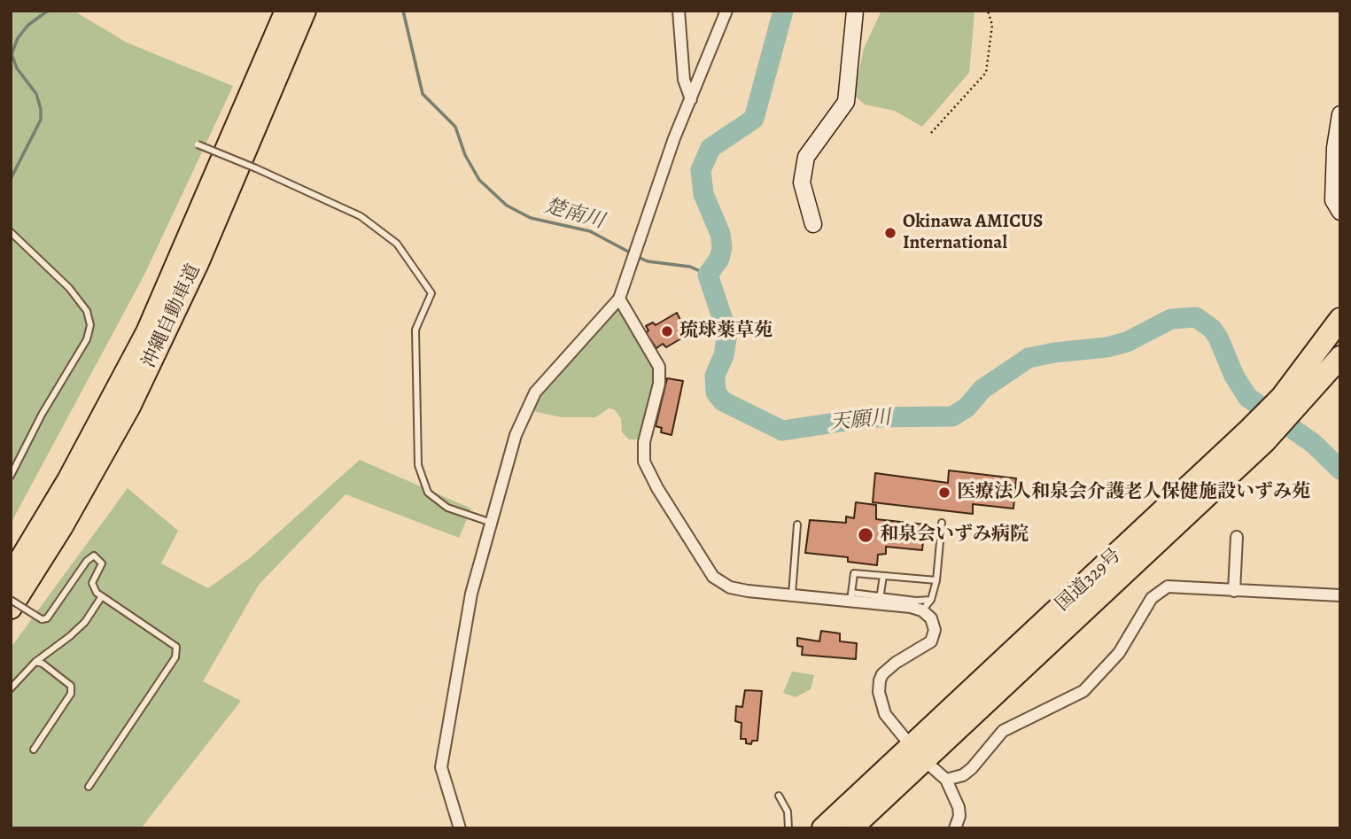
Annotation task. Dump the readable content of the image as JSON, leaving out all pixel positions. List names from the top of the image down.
{
  "streets": {
    "highway": ["沖縄自動車道", "国道329号"]
  },
  "water": ["楚南川", "天願川"],
  "places": [
    "Okinawa AMICUS International",
    "琉球薬草苑",
    "医療法人和泉会介護老人保健施設いずみ苑",
    "和泉会いずみ病院"
  ]
}
